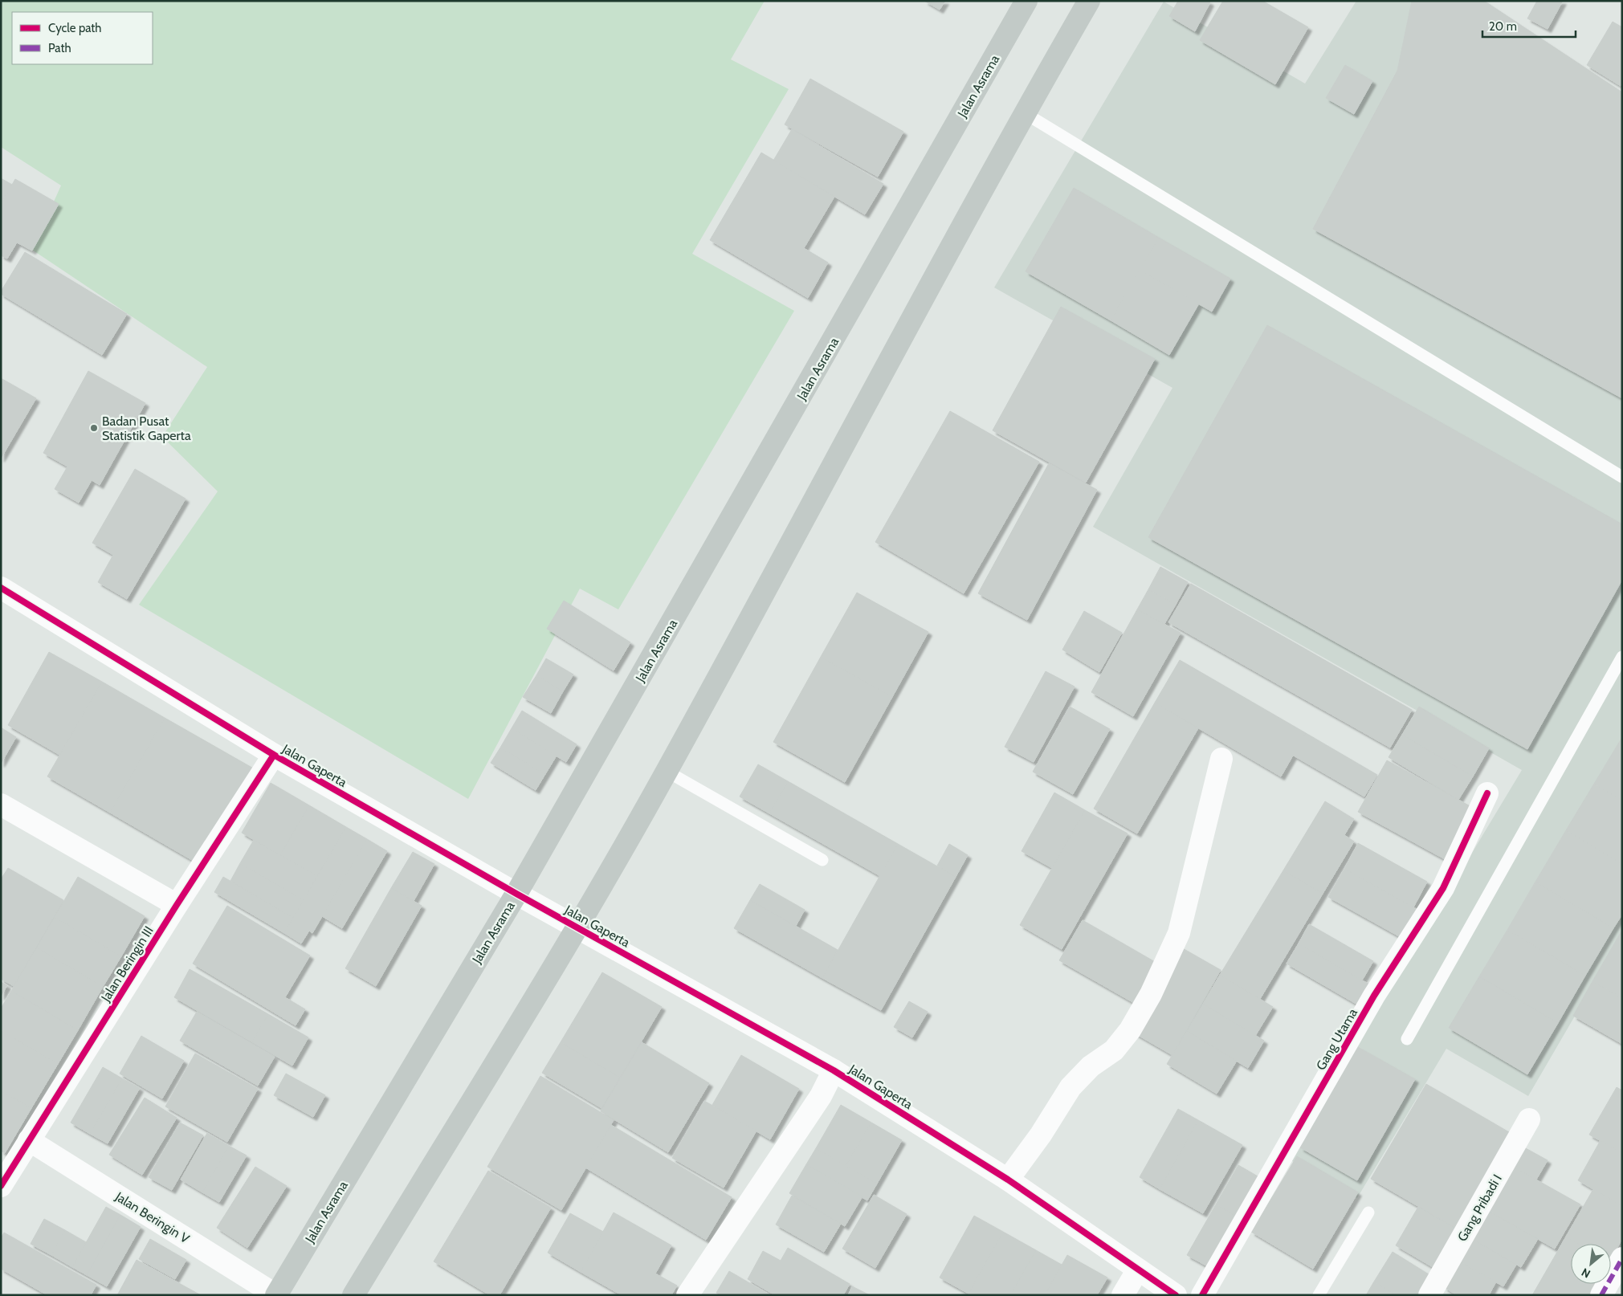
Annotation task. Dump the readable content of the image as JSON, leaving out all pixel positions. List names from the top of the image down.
{
  "streets": {
    "highway": ["Jalan Asrama"],
    "street": [
      "Jalan Gaperta",
      "Jalan Beringin III",
      "Gang Utama",
      "Gang Pribadi I",
      "Jalan Beringin V"
    ]
  },
  "crossings": [
    ["Jalan Asrama", "Jalan Gaperta"],
    ["Jalan Asrama", "Jalan Beringin V"],
    ["Jalan Gaperta", "Jalan Beringin III"],
    ["Jalan Beringin III", "Jalan Beringin V"]
  ],
  "places": ["Badan Pusat Statistik Gaperta"],
  "legend": ["Cycle path", "Path"],
  "scale_bar": "20 m",
  "north": "bottom left"
}
